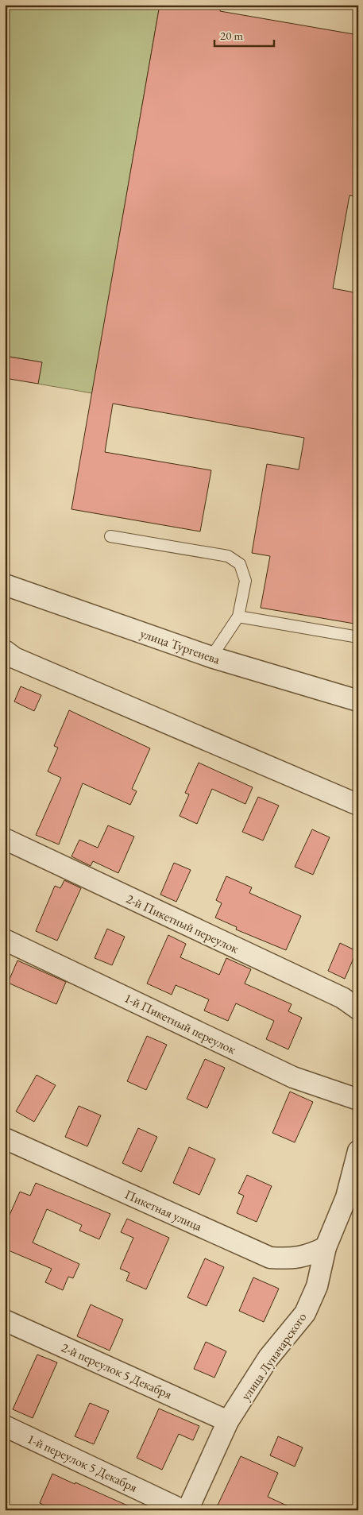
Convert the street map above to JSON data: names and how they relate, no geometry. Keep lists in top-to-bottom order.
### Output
{
  "streets": {
    "street": [
      "улица Тургенева",
      "2-й Пикетный переулок",
      "1-й Пикетный переулок",
      "Пикетная улица",
      "улица Луначарского",
      "2-й переулок 5 Декабря",
      "1-й переулок 5 Декабря"
    ]
  },
  "crossings": [
    ["Пикетная улица", "улица Луначарского"],
    ["улица Луначарского", "2-й переулок 5 Декабря"]
  ],
  "scale_bar": "20 m"
}
